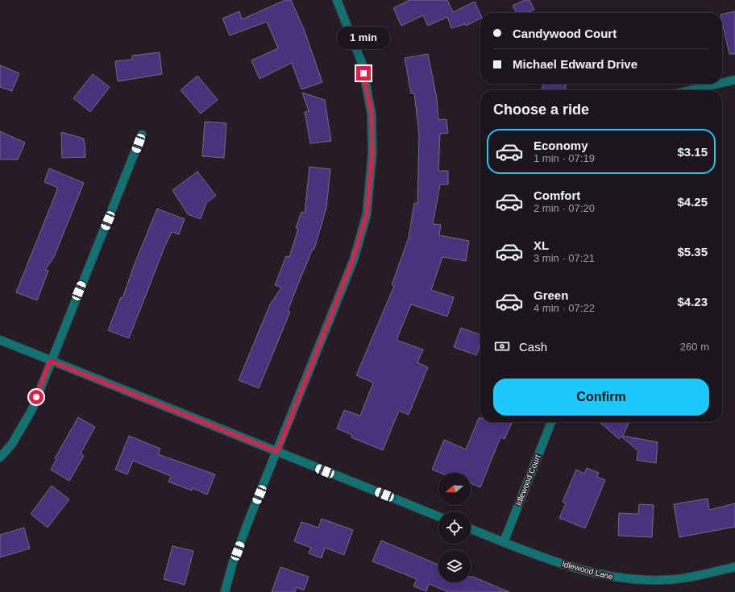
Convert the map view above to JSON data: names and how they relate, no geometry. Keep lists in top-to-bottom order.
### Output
{
  "streets": {
    "street": ["Idlewood Court", "Idlewood Lane"]
  },
  "crossings": [
    ["Idlewood Court", "Idlewood Lane"]
  ],
  "north": "left",
  "page": {
    "banner": ["Candywood Court", "Michael Edward Drive"],
    "bubble": "1 min",
    "heading": "Choose a ride",
    "list": [
      {
        "name": "Economy",
        "note": "1 min · 07:19",
        "value": "$3.15"
      },
      {
        "name": "Comfort",
        "note": "2 min · 07:20",
        "value": "$4.25"
      },
      {
        "name": "XL",
        "note": "3 min · 07:21",
        "value": "$5.35"
      },
      {
        "name": "Green",
        "note": "4 min · 07:22",
        "value": "$4.23"
      }
    ],
    "pay": ["Cash", "260 m"],
    "buttons": "Confirm"
  }
}
